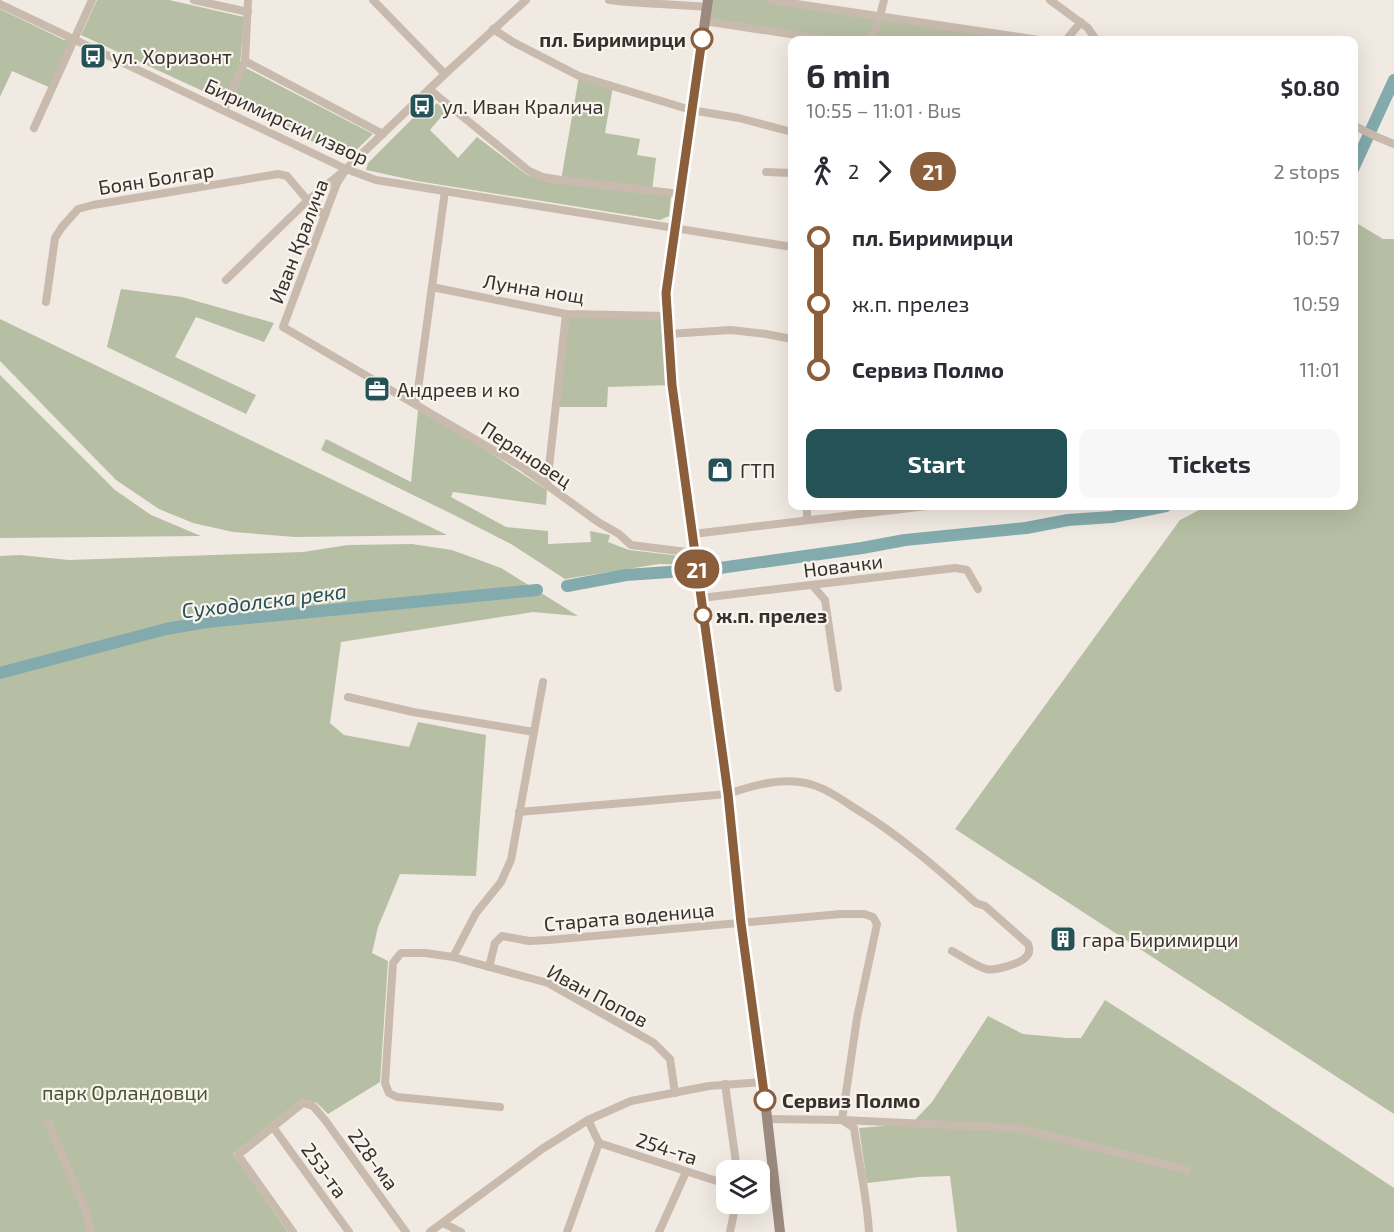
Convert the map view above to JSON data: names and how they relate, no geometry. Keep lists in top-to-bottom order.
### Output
{
  "streets": {
    "street": [
      "Биримирски извор",
      "Боян Болгар",
      "Иван Кралича",
      "Лунна нощ",
      "Перяновец",
      "Новачки",
      "Старата воденица",
      "Иван Попов",
      "254-та",
      "228-ма",
      "253-та"
    ]
  },
  "crossings": [
    ["Биримирски извор", "Иван Кралича"],
    ["Боян Болгар", "Иван Кралича"],
    ["Иван Кралича", "Перяновец"],
    ["Старата воденица", "Иван Попов"],
    ["228-ма", "253-та"]
  ],
  "water": ["Суходолска река"],
  "parks": ["парк Орландовци"],
  "places": {
    "other": ["пл. Биримирци", "ж.п. прелез", "Сервиз Полмо"],
    "bus stop": ["ул. Хоризонт", "ул. Иван Кралича"],
    "office": ["Андреев и ко"],
    "shop": ["ГТП"],
    "building": ["гара Биримирци"]
  },
  "lines": ["bus line 21"],
  "page": {
    "on_map": "21",
    "heading": ["6 min", "10:55 – 11:01 · Bus", "$0.80"],
    "legs": ["2", "21", "2 stops"],
    "list": [
      {
        "name": "пл. Биримирци",
        "value": "10:57"
      },
      {
        "name": "ж.п. прелез",
        "value": "10:59"
      },
      {
        "name": "Сервиз Полмо",
        "value": "11:01"
      }
    ],
    "buttons": ["Start", "Tickets"]
  }
}
